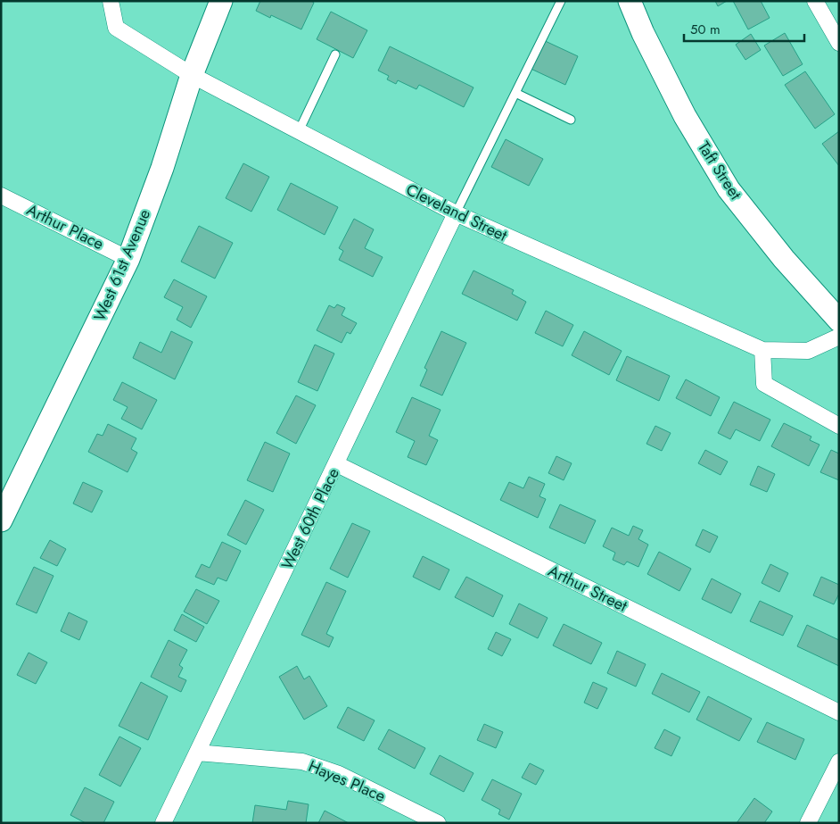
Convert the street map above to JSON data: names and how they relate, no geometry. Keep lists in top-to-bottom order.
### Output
{
  "streets": {
    "main road": ["Taft Street", "West 61st Avenue"],
    "street": [
      "Cleveland Street",
      "Arthur Place",
      "West 60th Place",
      "Arthur Street",
      "Hayes Place"
    ]
  },
  "crossings": [
    ["Cleveland Street", "West 61st Avenue"],
    ["Cleveland Street", "West 60th Place"],
    ["Arthur Place", "West 61st Avenue"],
    ["West 60th Place", "Arthur Street"],
    ["West 60th Place", "Hayes Place"]
  ],
  "scale_bar": "50 m"
}
